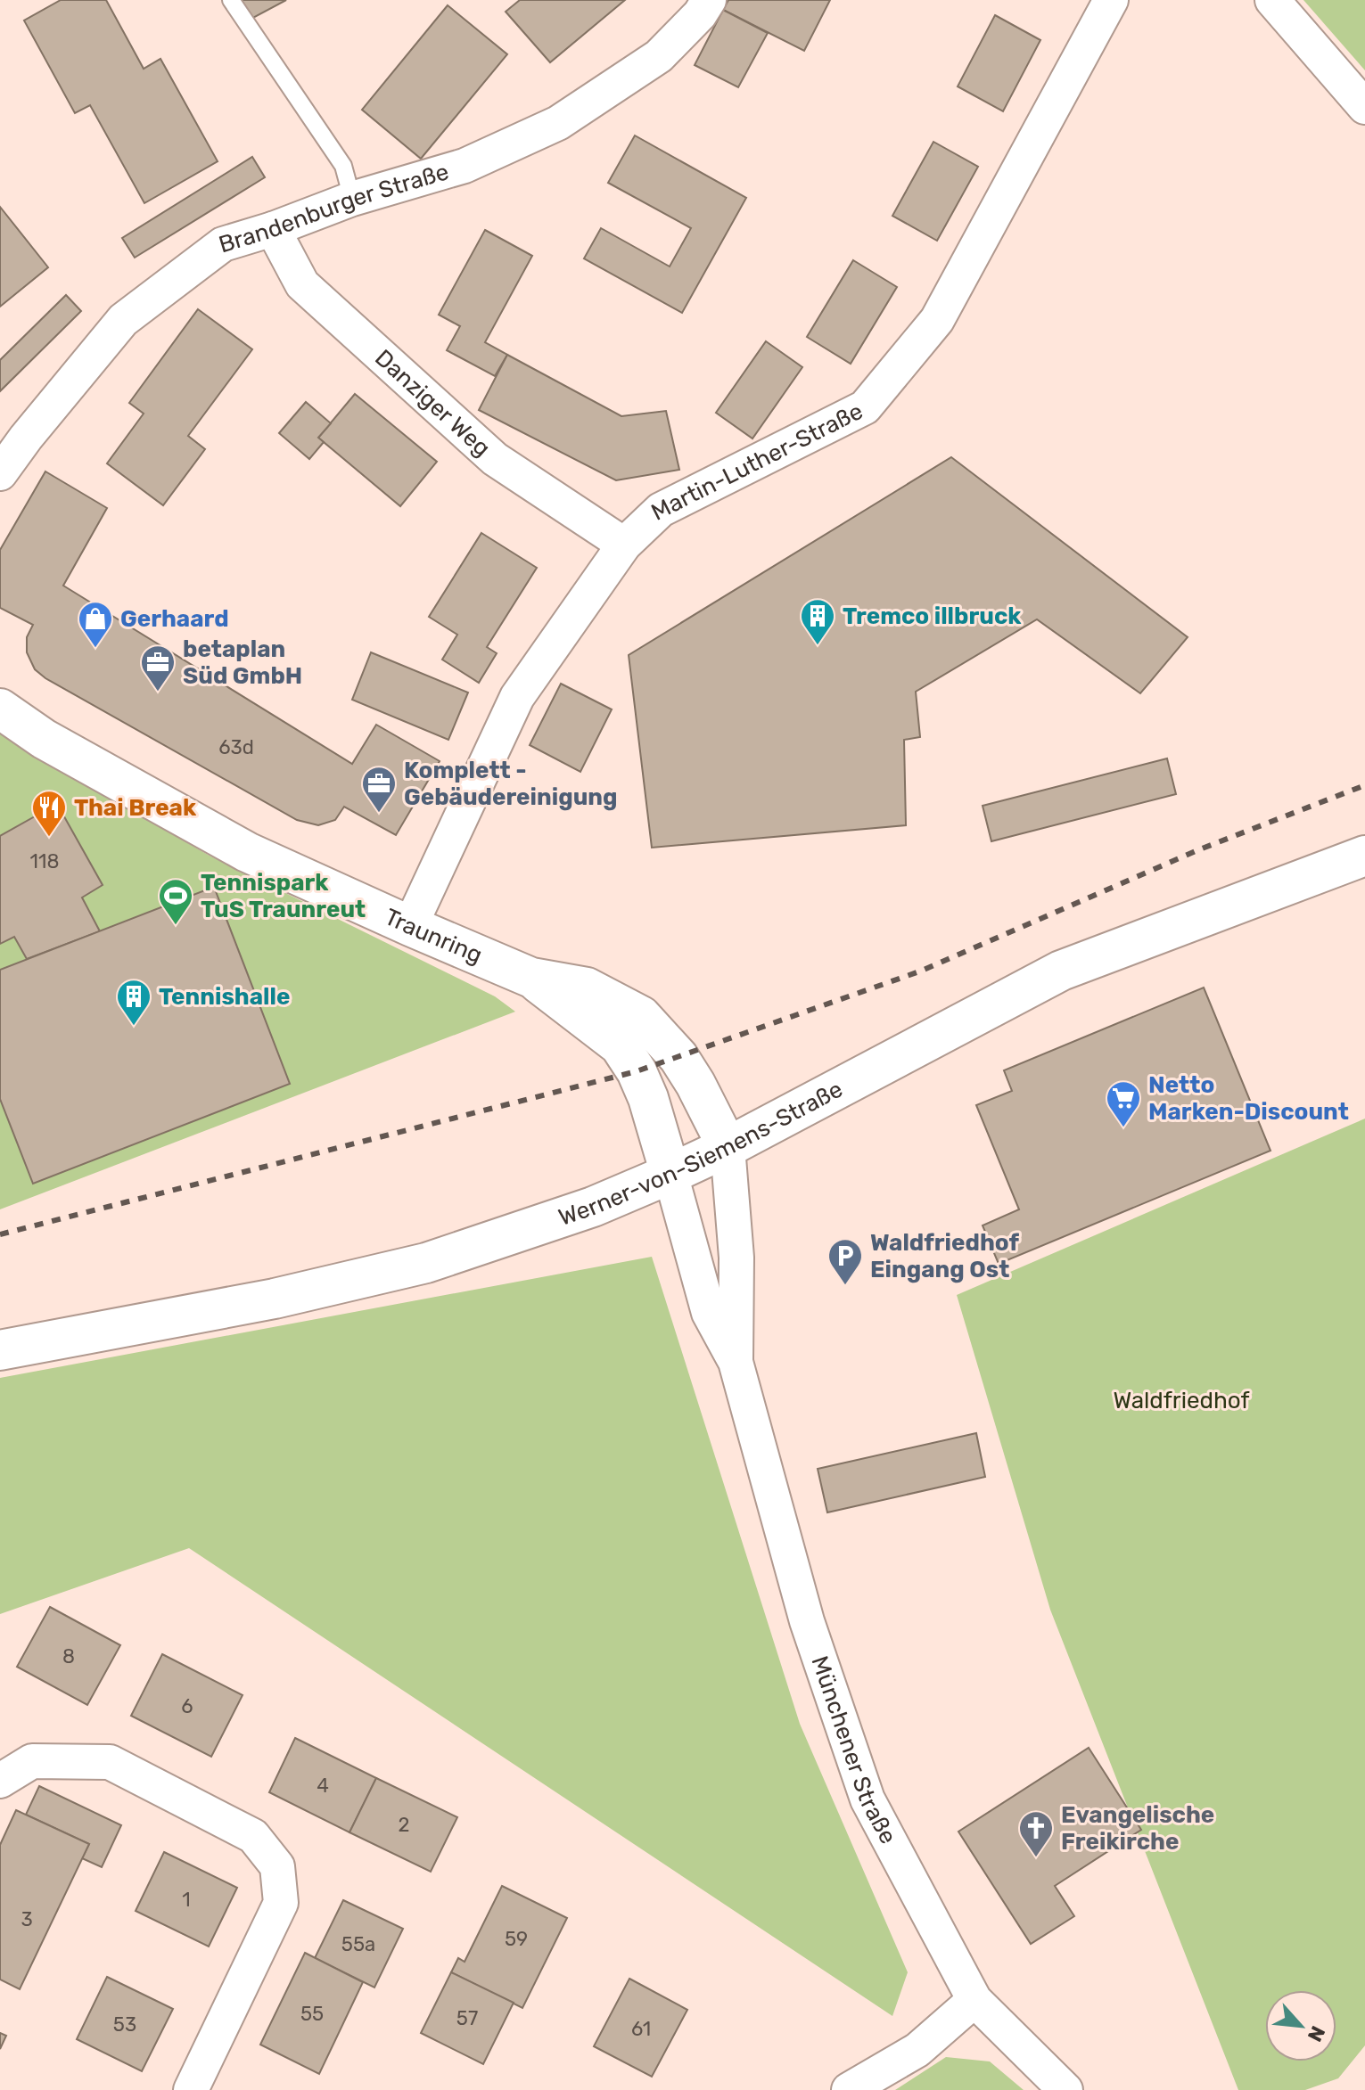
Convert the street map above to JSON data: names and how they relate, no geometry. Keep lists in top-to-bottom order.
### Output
{
  "streets": {
    "street": [
      "Brandenburger Straße",
      "Danziger Weg",
      "Martin-Luther-Straße",
      "Traunring",
      "Werner-von-Siemens-Straße",
      "Münchener Straße"
    ]
  },
  "crossings": [
    ["Brandenburger Straße", "Danziger Weg"],
    ["Danziger Weg", "Martin-Luther-Straße"],
    ["Martin-Luther-Straße", "Traunring"],
    ["Traunring", "Werner-von-Siemens-Straße"],
    ["Traunring", "Münchener Straße"],
    ["Werner-von-Siemens-Straße", "Münchener Straße"]
  ],
  "parks": ["Waldfriedhof"],
  "places": {
    "building": ["Tremco illbruck", "Tennishalle"],
    "shop": ["Gerhaard"],
    "office": ["betaplan Süd GmbH", "Komplett - Gebäudereinigung"],
    "restaurant": ["Thai Break"],
    "sports": ["Tennispark TuS Traunreut"],
    "supermarket": ["Netto Marken-Discount"],
    "parking": ["Waldfriedhof Eingang Ost"],
    "church": ["Evangelische Freikirche"]
  },
  "house_numbers": [
    "63d",
    "118",
    "8",
    "6",
    "4",
    "2",
    "1",
    "3",
    "59",
    "55a",
    "55",
    "57",
    "53",
    "61"
  ],
  "north": "bottom right"
}
